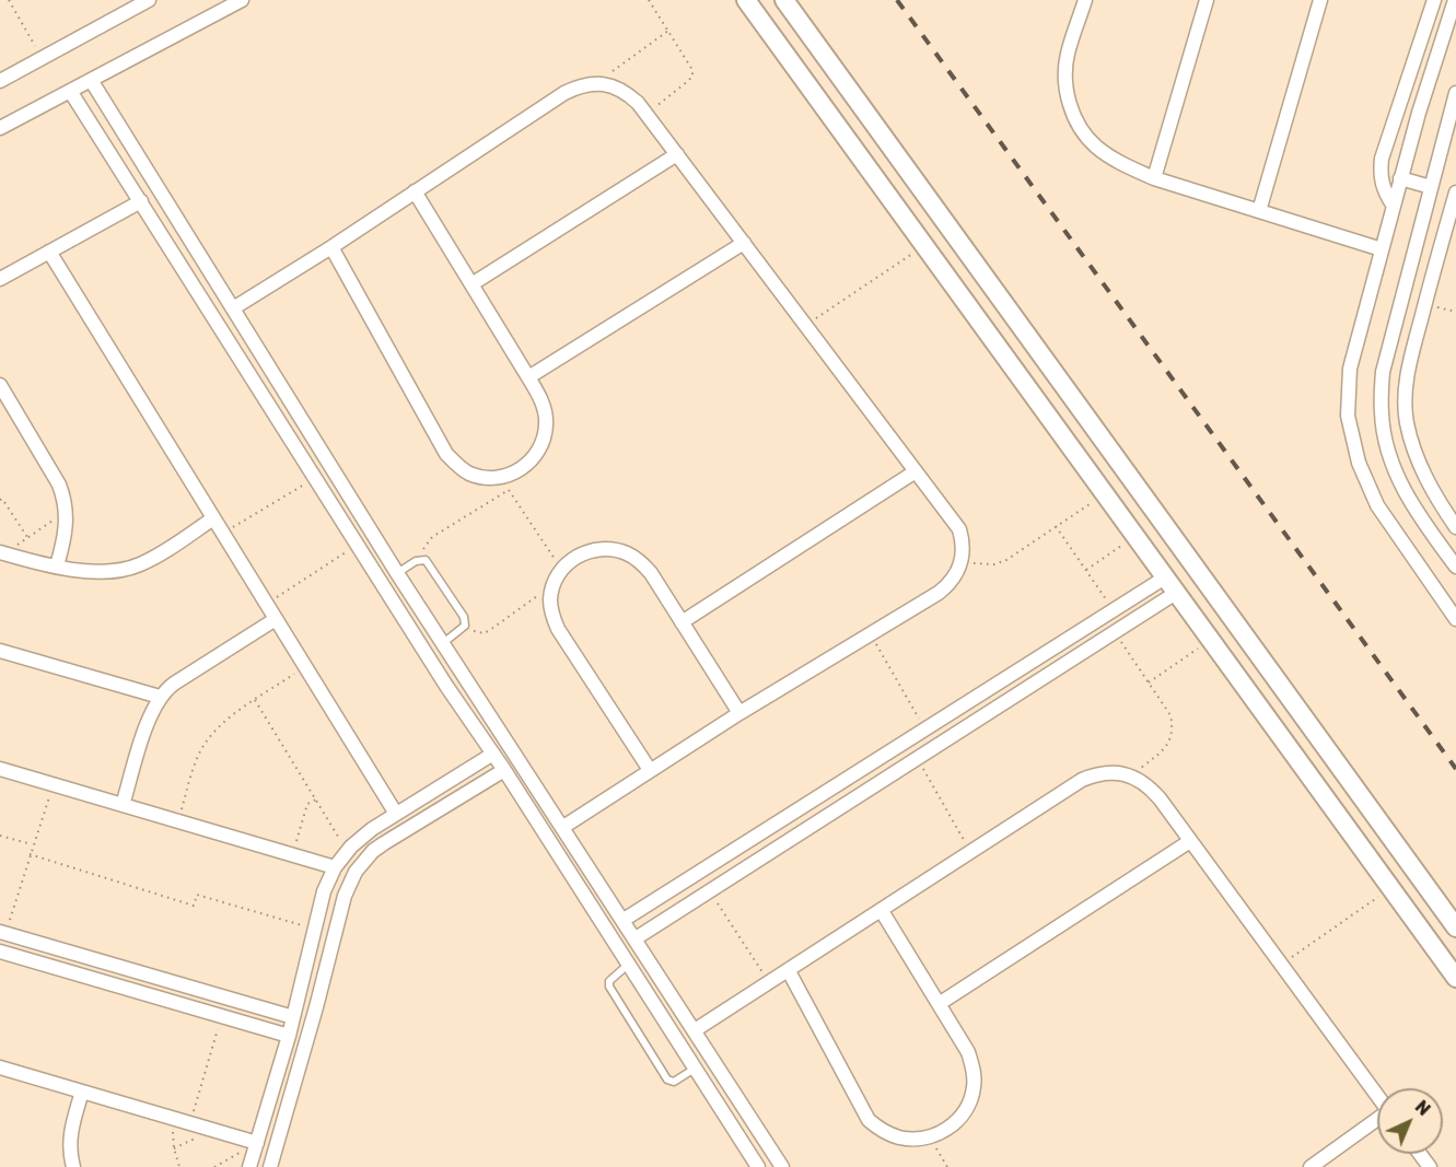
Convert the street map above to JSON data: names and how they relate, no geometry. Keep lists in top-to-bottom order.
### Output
{
  "north": "top right"
}
